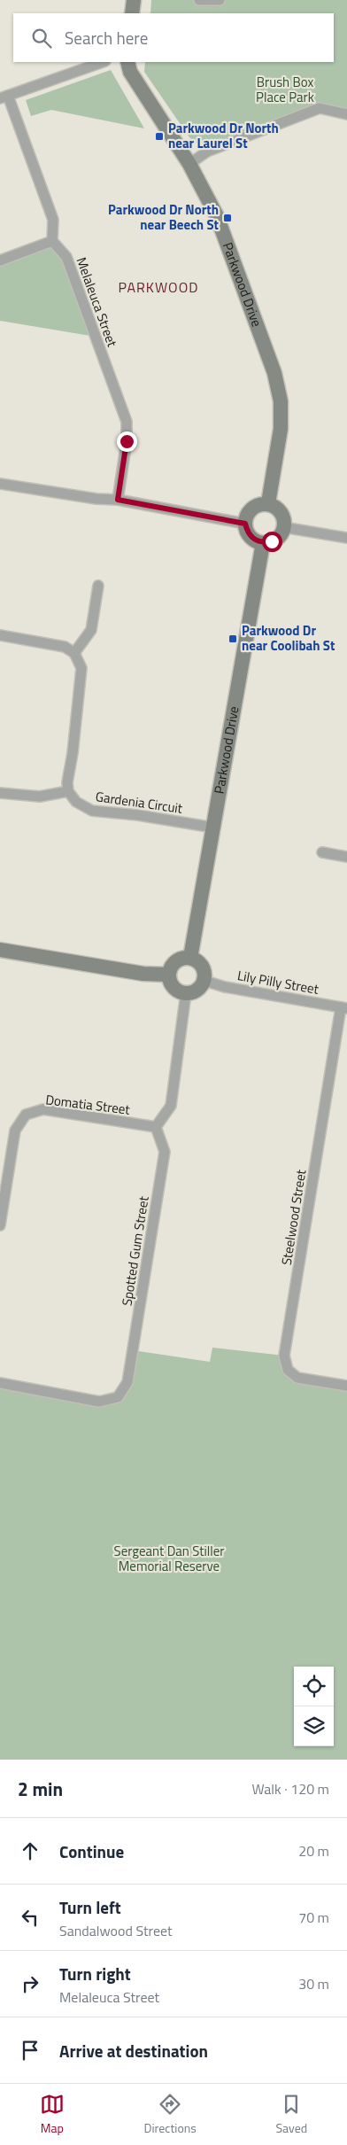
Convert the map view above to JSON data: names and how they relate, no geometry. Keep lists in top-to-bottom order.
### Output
{
  "streets": {
    "street": [
      "Parkwood Drive",
      "Melaleuca Street",
      "Gardenia Circuit",
      "Lily Pilly Street",
      "Domatia Street",
      "Steelwood Street",
      "Spotted Gum Street"
    ]
  },
  "crossings": [
    ["Parkwood Drive", "Gardenia Circuit"],
    ["Parkwood Drive", "Lily Pilly Street"],
    ["Lily Pilly Street", "Steelwood Street"],
    ["Domatia Street", "Spotted Gum Street"]
  ],
  "districts": ["PARKWOOD"],
  "parks": ["Brush Box Place Park", "Sergeant Dan Stiller Memorial Reserve"],
  "places": {
    "transit": ["Parkwood Dr North near Laurel St", "Parkwood Dr North near Beech St", "Parkwood Dr near Coolibah St"]
  },
  "page": {
    "search": "Search here",
    "heading": ["2 min", "Walk · 120 m"],
    "list": [
      ["Continue", "20 m"],
      ["Turn left", "Sandalwood Street", "70 m"],
      ["Turn right", "Melaleuca Street", "30 m"],
      "Arrive at destination"
    ],
    "nav": ["Map", "Directions", "Saved"]
  }
}
